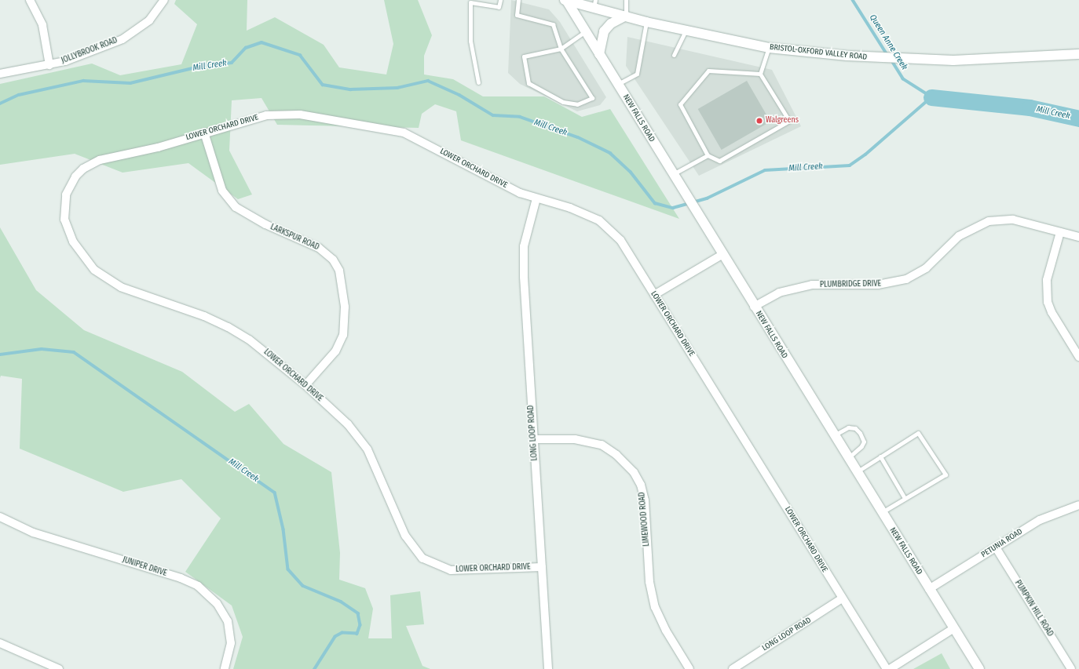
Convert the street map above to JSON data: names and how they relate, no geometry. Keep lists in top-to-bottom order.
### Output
{
  "streets": {
    "main road": ["BRISTOL-OXFORD VALLEY ROAD", "NEW FALLS ROAD"],
    "street": [
      "JOLLYBROOK ROAD",
      "LOWER ORCHARD DRIVE",
      "LARKSPUR ROAD",
      "PLUMBRIDGE DRIVE",
      "LONG LOOP ROAD",
      "LIMEWOOD ROAD",
      "PETUNIA ROAD",
      "JUNIPER DRIVE",
      "PUMPKIN HILL ROAD"
    ]
  },
  "crossings": [
    ["BRISTOL-OXFORD VALLEY ROAD", "NEW FALLS ROAD"],
    ["NEW FALLS ROAD", "PLUMBRIDGE DRIVE"],
    ["NEW FALLS ROAD", "PETUNIA ROAD"],
    ["LOWER ORCHARD DRIVE", "LARKSPUR ROAD"],
    ["LOWER ORCHARD DRIVE", "LONG LOOP ROAD"],
    ["LONG LOOP ROAD", "LIMEWOOD ROAD"],
    ["PETUNIA ROAD", "PUMPKIN HILL ROAD"]
  ],
  "water": ["Queen Anne Creek", "Mill Creek"],
  "places": ["Walgreens"]
}
